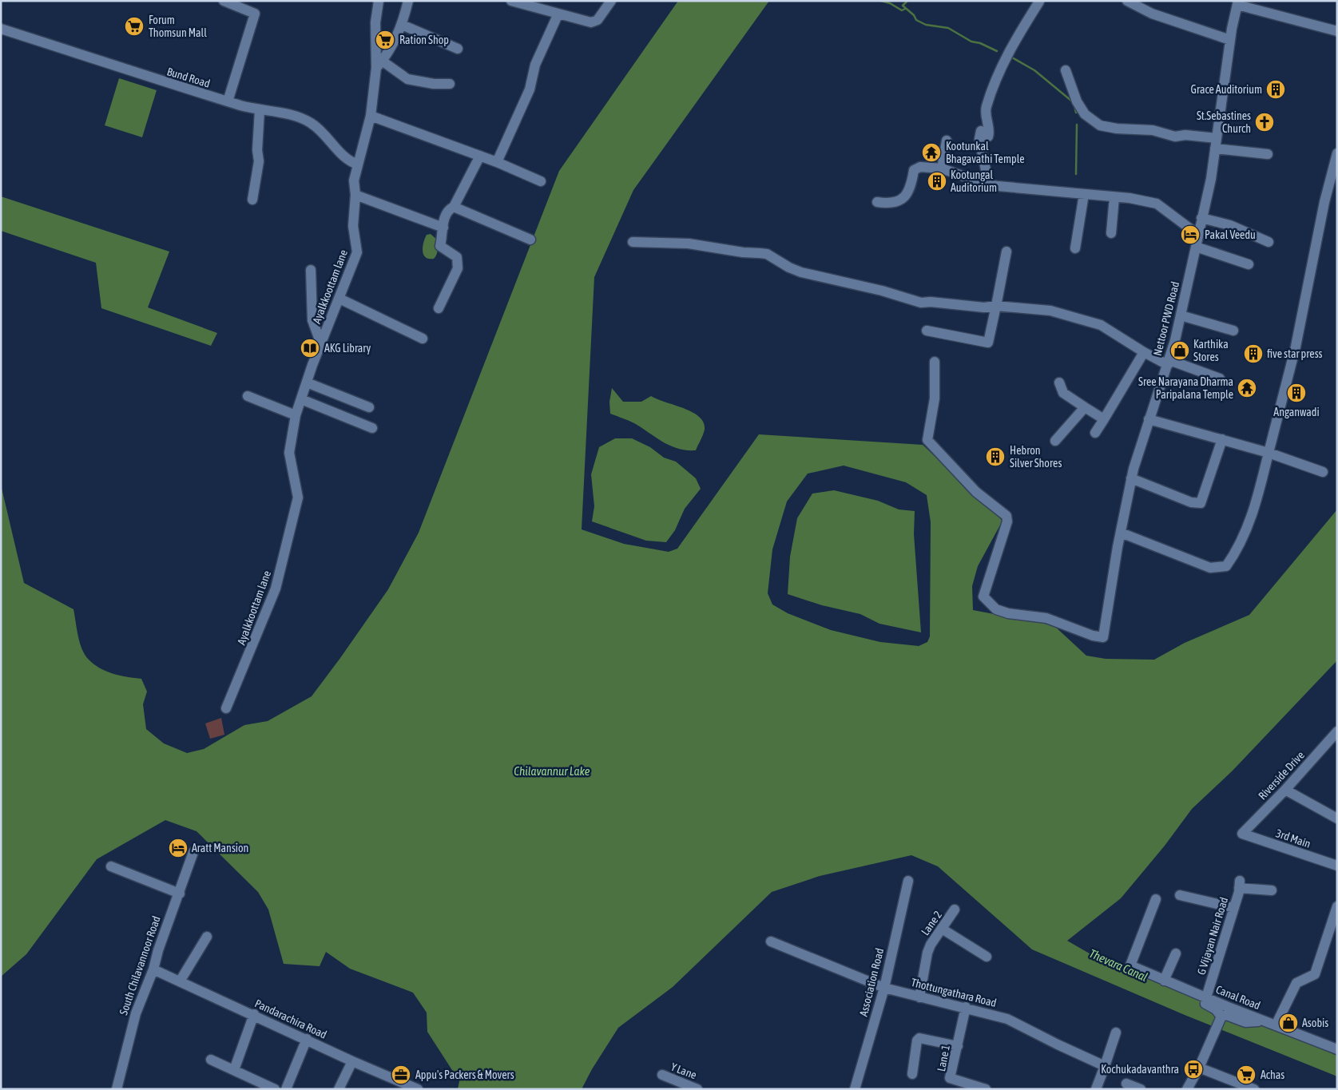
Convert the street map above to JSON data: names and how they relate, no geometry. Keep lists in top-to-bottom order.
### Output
{
  "streets": {
    "street": [
      "Bund Road",
      "Ayalkkoottam lane",
      "Nettoor PWD Road",
      "Riverside Drive",
      "3rd Main",
      "Lane 2",
      "G Vijayan Nair Road",
      "South Chilavannoor Road",
      "Association Road",
      "Thottungathara Road",
      "Canal Road",
      "Pandarachira Road",
      "Lane 1",
      "Y Lane"
    ]
  },
  "crossings": [
    ["Bund Road", "Ayalkkoottam lane"],
    ["Riverside Drive", "3rd Main"],
    ["Lane 2", "Thottungathara Road"],
    ["G Vijayan Nair Road", "Canal Road"],
    ["South Chilavannoor Road", "Pandarachira Road"],
    ["Association Road", "Thottungathara Road"],
    ["Thottungathara Road", "Lane 1"]
  ],
  "water": ["Chilavannur Lake", "Thevara Canal"],
  "places": {
    "supermarket": ["Forum Thomsun Mall", "Ration Shop", "Achas"],
    "building": [
      "Grace Auditorium",
      "Kootungal Auditorium",
      "five star press",
      "Anganwadi",
      "Hebron Silver Shores"
    ],
    "church": ["St.Sebastines Church"],
    "temple": ["Kootunkal Bhagavathi Temple", "Sree Narayana Dharma Paripalana Temple"],
    "hotel": ["Pakal Veedu", "Aratt Mansion"],
    "library": ["AKG Library"],
    "shop": ["Karthika Stores", "Asobis"],
    "bus stop": ["Kochukadavanthra"],
    "office": ["Appu's Packers & Movers"]
  }
}
